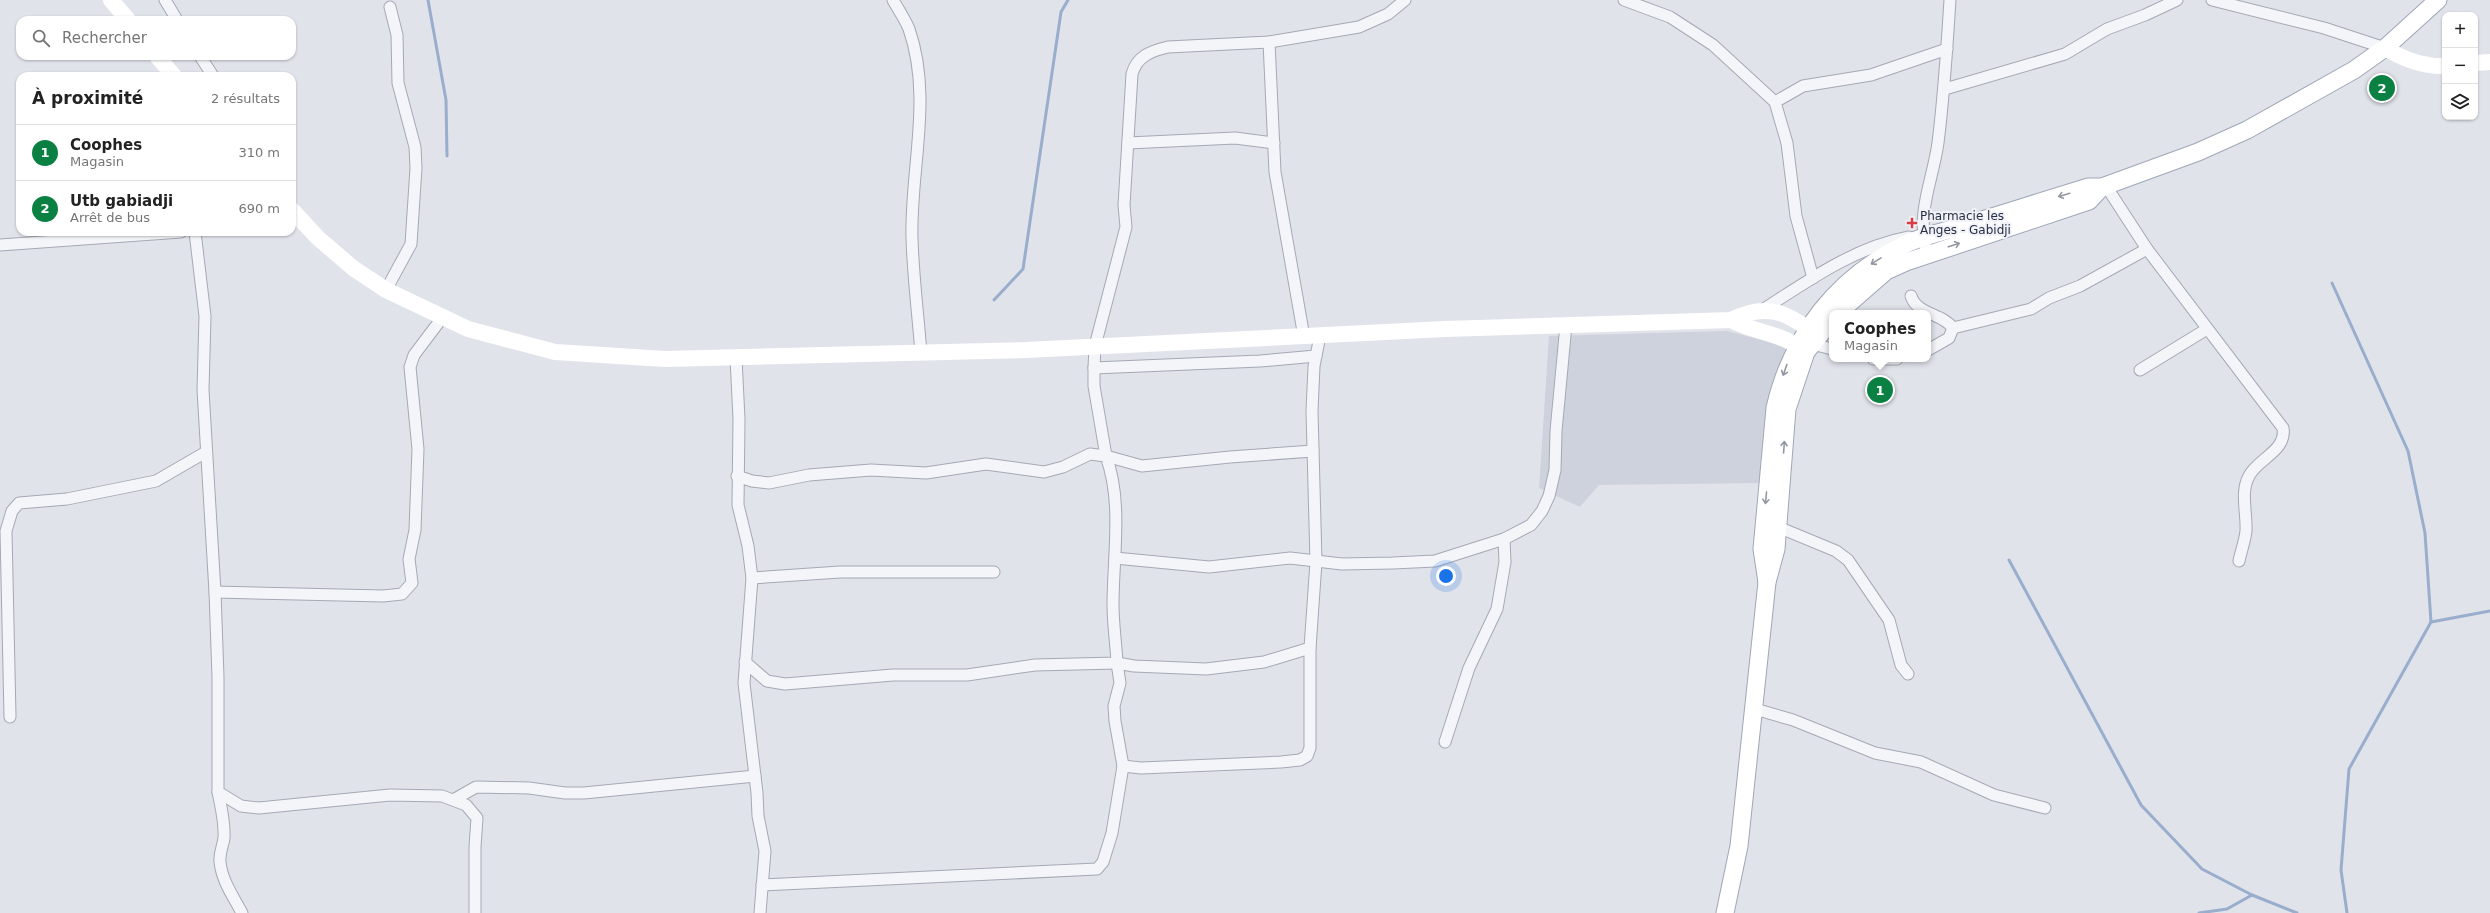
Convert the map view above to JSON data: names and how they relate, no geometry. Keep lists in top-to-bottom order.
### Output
{
  "places": {
    "health": ["Pharmacie les Anges - Gabidji"]
  },
  "page": {
    "map_buttons": ["+", "−"],
    "search": "Rechercher",
    "heading": ["À proximité", "2 résultats"],
    "pins": ["2", "1"],
    "list": [
      {
        "mark": "1",
        "name": "Coophes",
        "note": "Magasin",
        "value": "310 m"
      },
      {
        "mark": "2",
        "name": "Utb gabiadji",
        "note": "Arrêt de bus",
        "value": "690 m"
      }
    ],
    "popup": ["Coophes", "Magasin"]
  }
}
